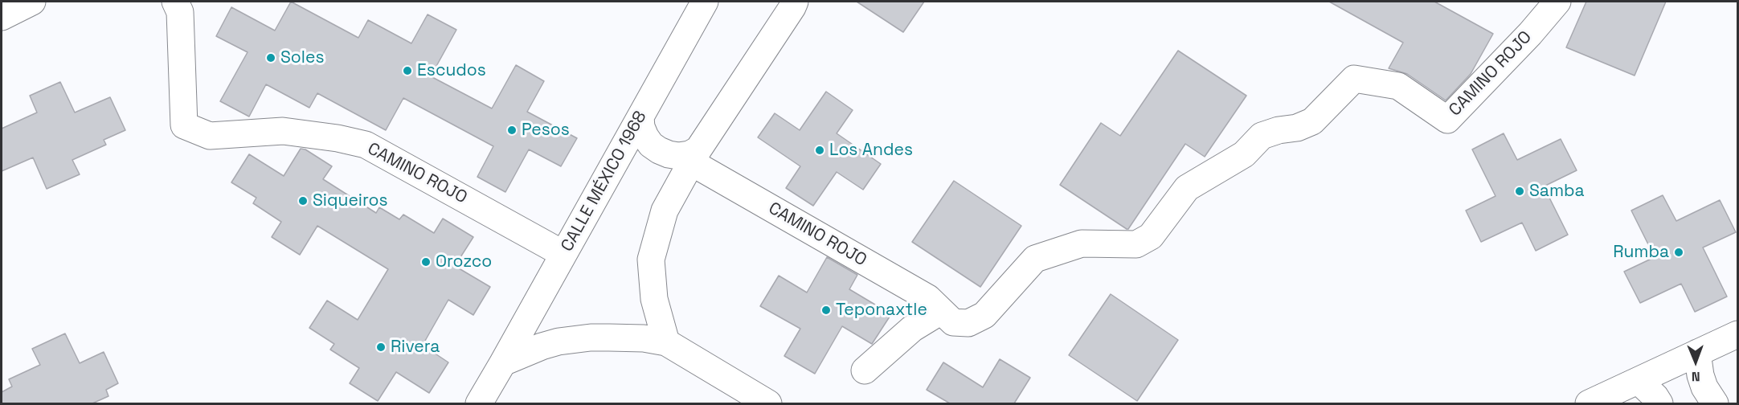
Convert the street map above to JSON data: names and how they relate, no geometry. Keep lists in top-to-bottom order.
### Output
{
  "streets": {
    "street": ["CAMINO ROJO", "CALLE MÉXICO 1968"]
  },
  "crossings": [
    ["CAMINO ROJO", "CALLE MÉXICO 1968"]
  ],
  "places": [
    "Soles",
    "Escudos",
    "Pesos",
    "Los Andes",
    "Samba",
    "Siqueiros",
    "Rumba",
    "Orozco",
    "Teponaxtle",
    "Rivera"
  ],
  "north": "bottom"
}
